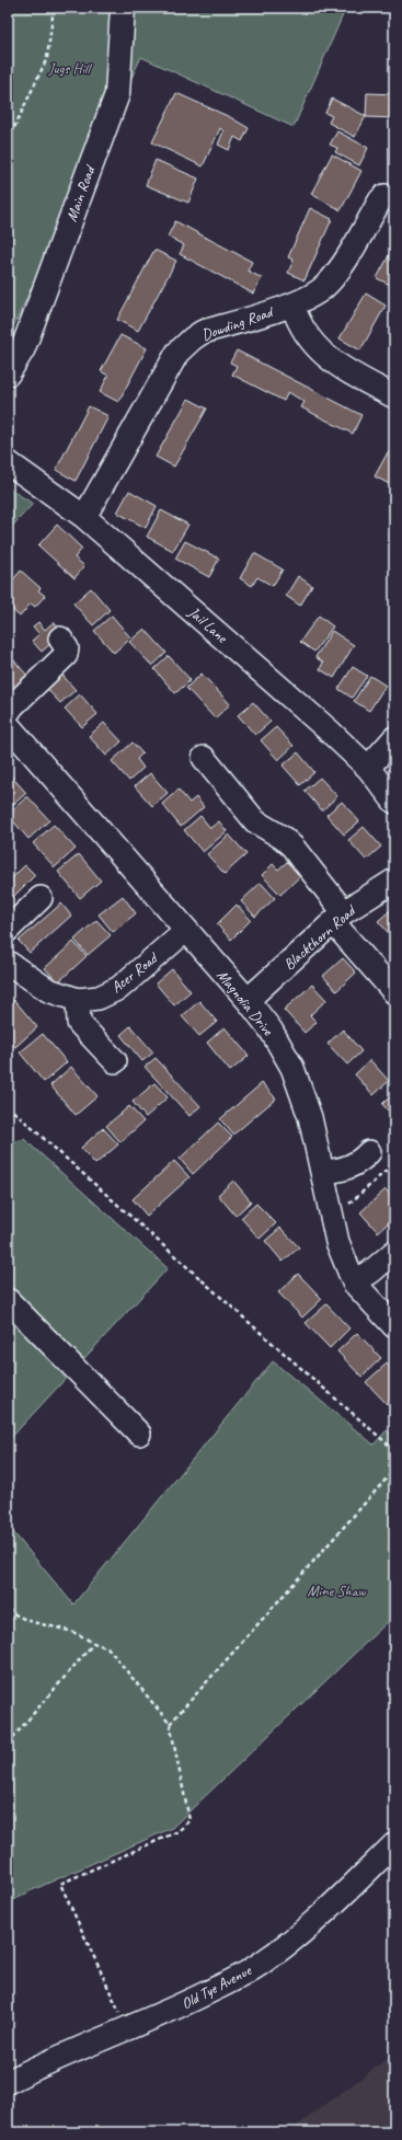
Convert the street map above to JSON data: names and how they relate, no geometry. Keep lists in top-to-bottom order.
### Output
{
  "streets": {
    "main road": ["Main Road"],
    "street": [
      "Dowding Road",
      "Jail Lane",
      "Blackthorn Road",
      "Acer Road",
      "Magnolia Drive",
      "Old Tye Avenue"
    ]
  },
  "crossings": [
    ["Dowding Road", "Jail Lane"],
    ["Blackthorn Road", "Magnolia Drive"],
    ["Acer Road", "Magnolia Drive"]
  ],
  "parks": ["Jugs Hill", "Mine Shaw"]
}
